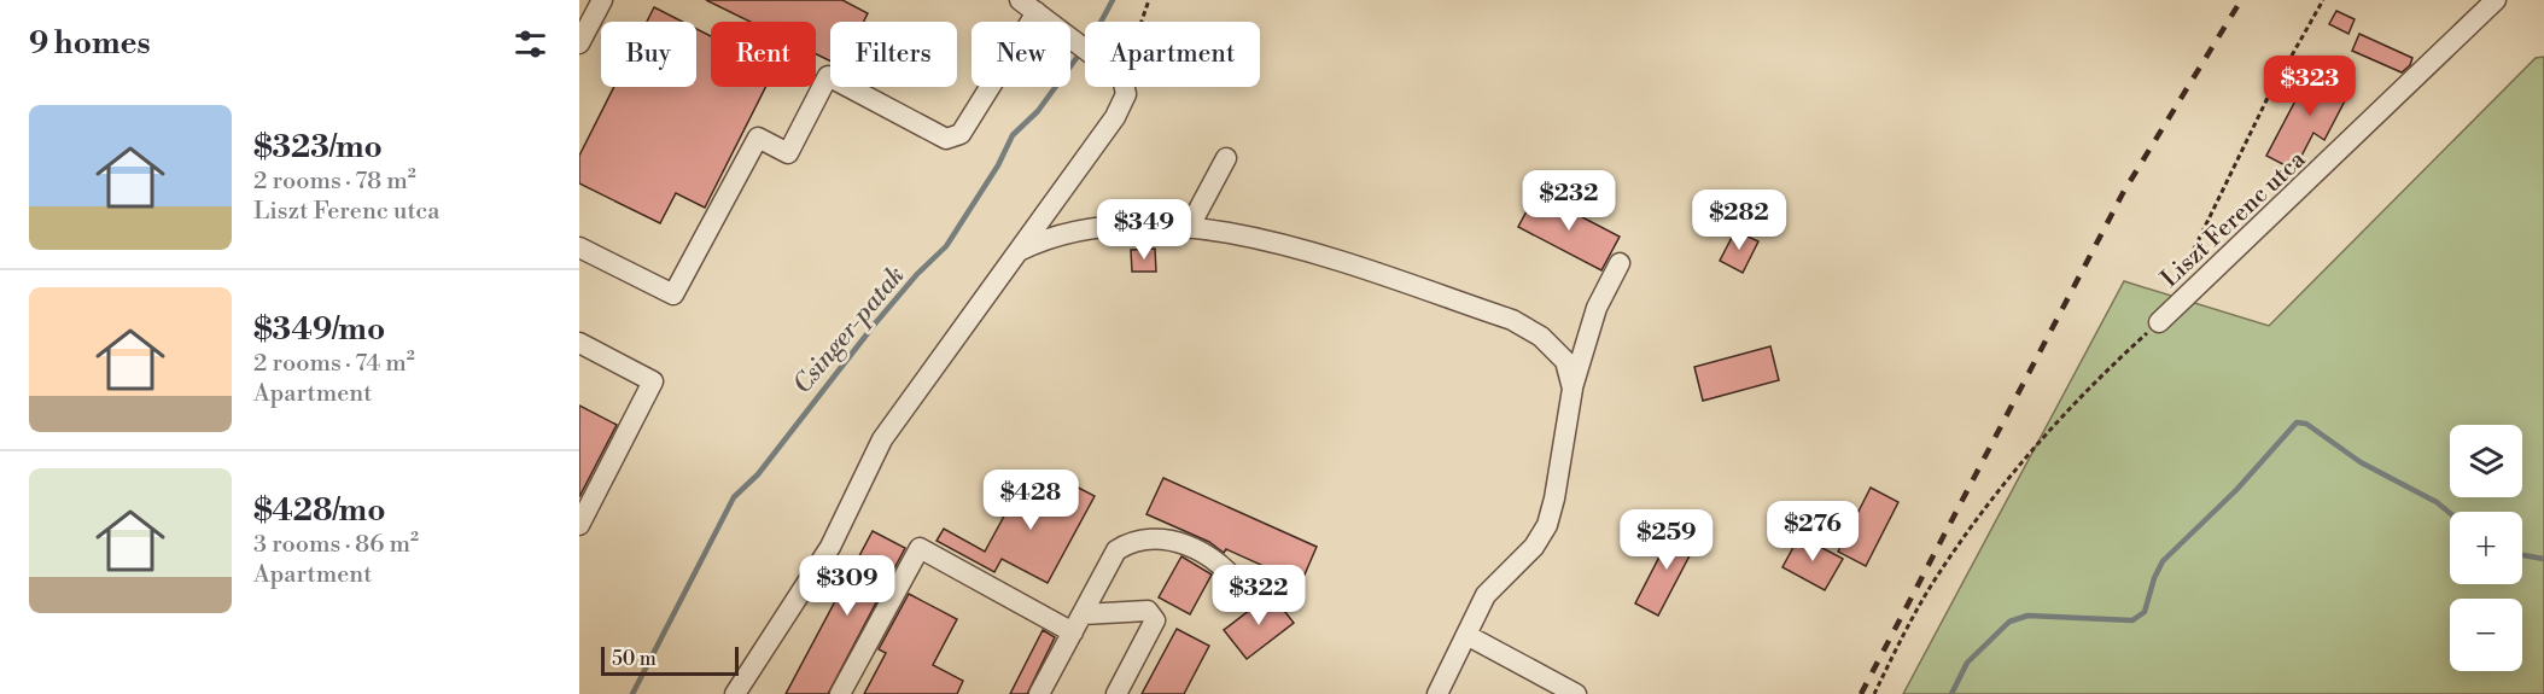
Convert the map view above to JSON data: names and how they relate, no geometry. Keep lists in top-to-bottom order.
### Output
{
  "streets": {
    "street": ["Liszt Ferenc utca"]
  },
  "water": ["Csinger-patak"],
  "scale_bar": "50 m",
  "page": {
    "heading": "9 homes",
    "chip": [
      "Buy",
      "Rent",
      "Filters",
      "New",
      "Apartment"
    ],
    "price": [
      "$323",
      "$232",
      "$282",
      "$349",
      "$428",
      "$276",
      "$259",
      "$309",
      "$322"
    ],
    "list": [
      {
        "name": "$323/mo",
        "note": "2 rooms · 78 m² · Liszt Ferenc utca"
      },
      {
        "name": "$349/mo",
        "note": "2 rooms · 74 m² · Apartment"
      },
      {
        "name": "$428/mo",
        "note": "3 rooms · 86 m² · Apartment"
      }
    ],
    "map_buttons": ["+", "−"],
    "scale": "50 m"
  }
}
